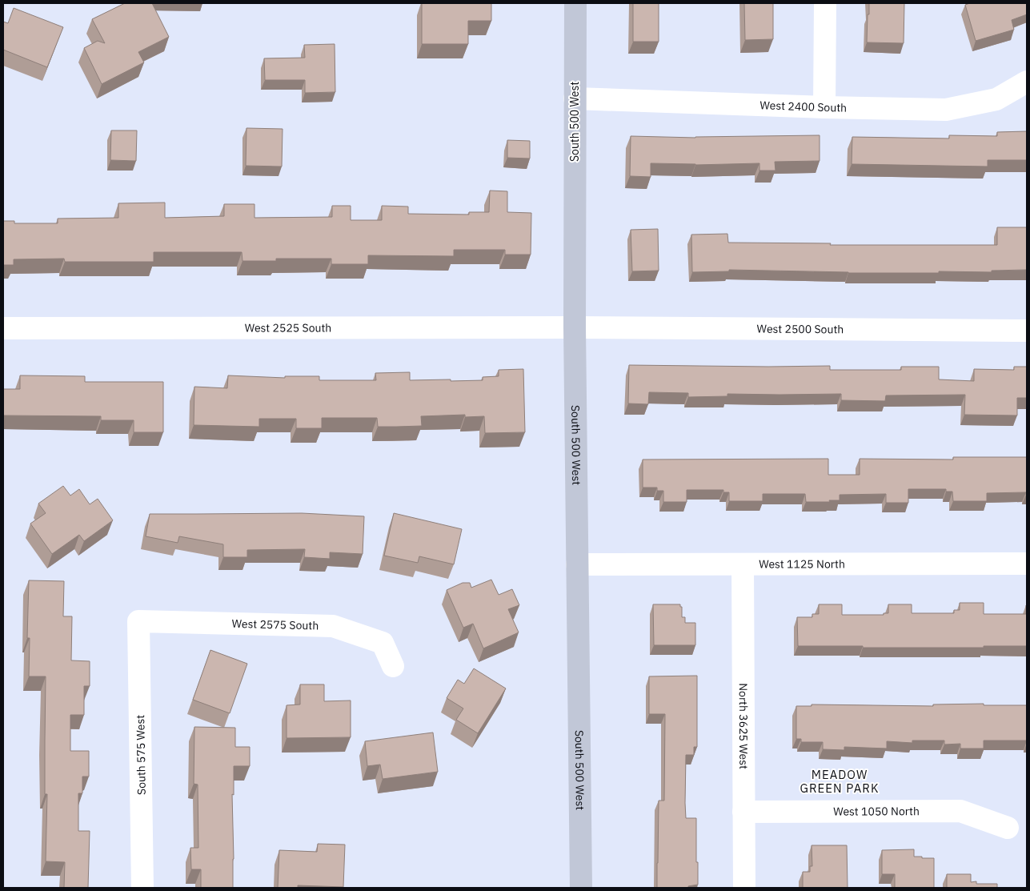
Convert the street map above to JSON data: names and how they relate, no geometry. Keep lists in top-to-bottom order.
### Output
{
  "streets": {
    "street": [
      "West 2400 South",
      "South 500 West",
      "West 2525 South",
      "West 2500 South",
      "West 1125 North",
      "West 2575 South",
      "North 3625 West",
      "South 575 West",
      "West 1050 North"
    ]
  },
  "crossings": [
    ["West 2400 South", "South 500 West"],
    ["South 500 West", "West 2525 South"],
    ["South 500 West", "West 2500 South"],
    ["South 500 West", "West 1125 North"],
    ["West 2525 South", "West 2500 South"],
    ["West 1125 North", "North 3625 West"],
    ["West 2575 South", "South 575 West"],
    ["North 3625 West", "West 1050 North"]
  ],
  "districts": ["MEADOW GREEN PARK"]
}
